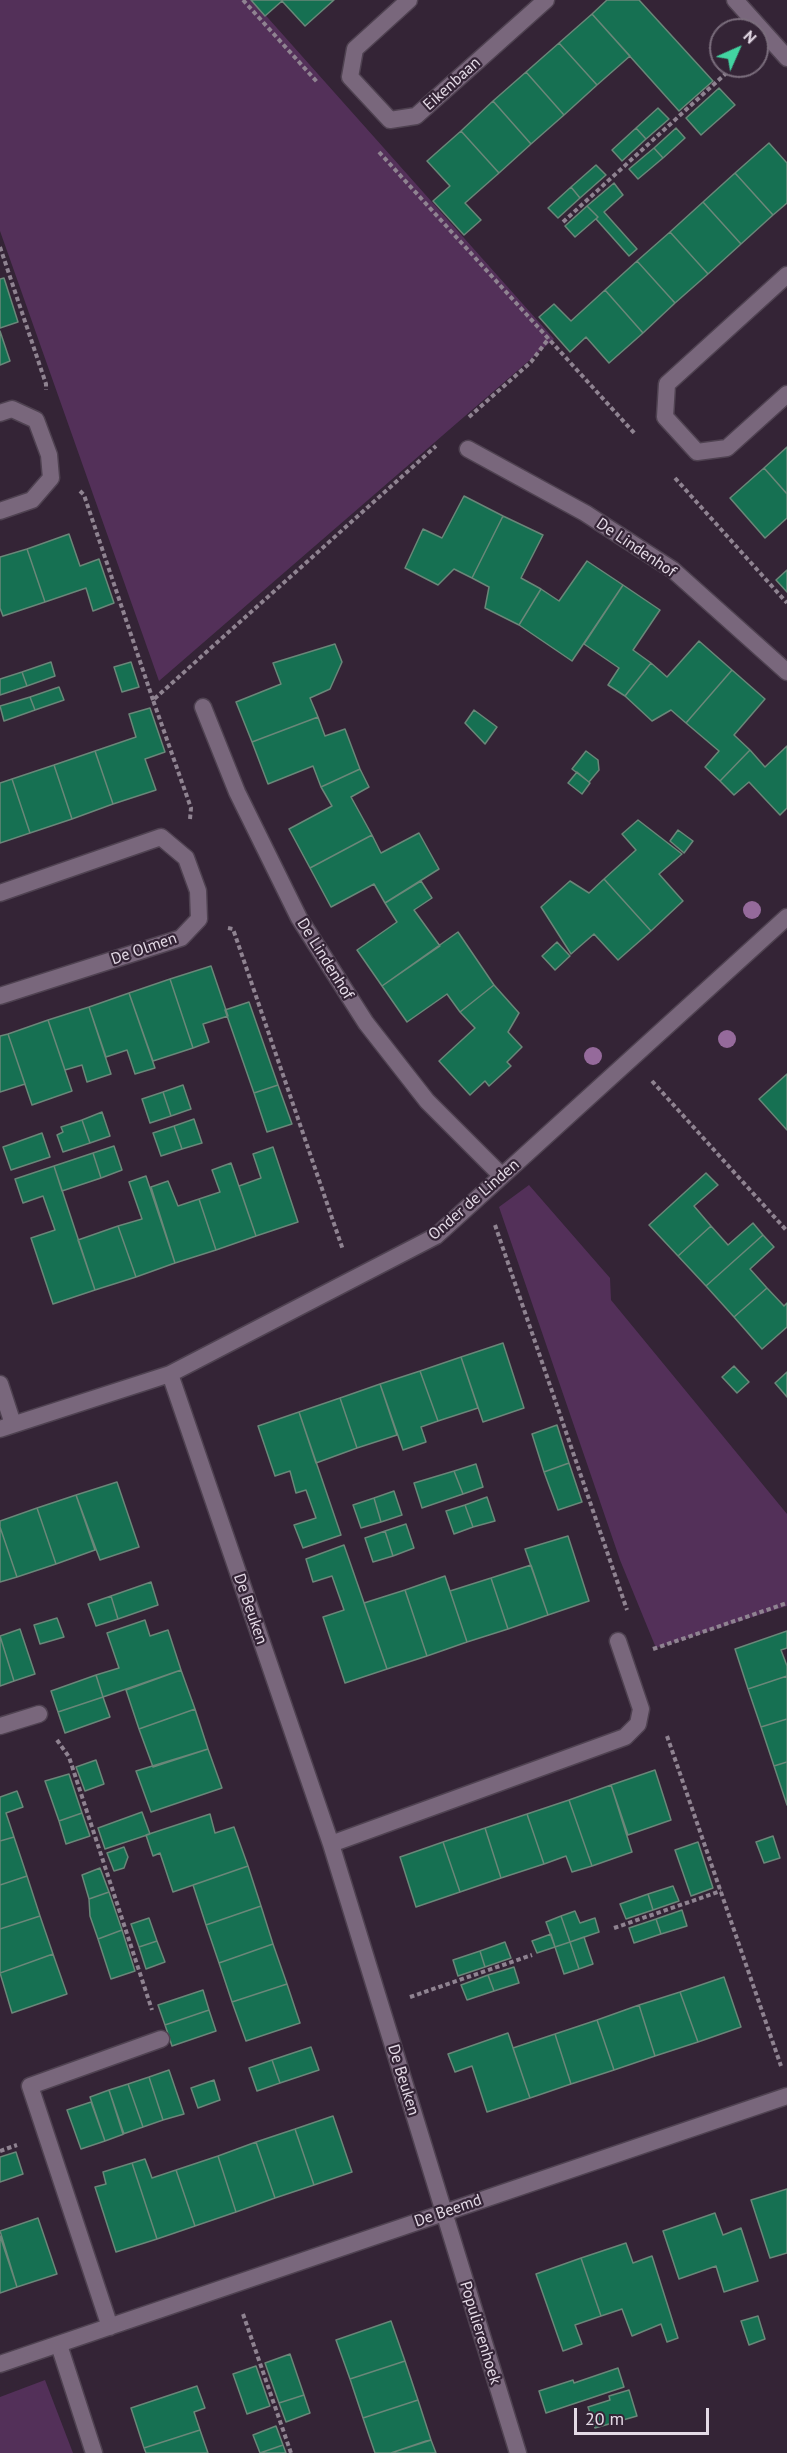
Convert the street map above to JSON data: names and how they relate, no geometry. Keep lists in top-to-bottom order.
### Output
{
  "streets": {
    "street": [
      "Eikenbaan",
      "De Lindenhof",
      "De Olmen",
      "Onder de Linden",
      "De Beuken",
      "De Beemd",
      "Populierenhoek"
    ]
  },
  "crossings": [
    ["De Lindenhof", "Onder de Linden"],
    ["Onder de Linden", "De Beuken"],
    ["De Beuken", "De Beemd"],
    ["De Beuken", "Populierenhoek"],
    ["De Beemd", "Populierenhoek"]
  ],
  "scale_bar": "20 m",
  "north": "top right"
}
